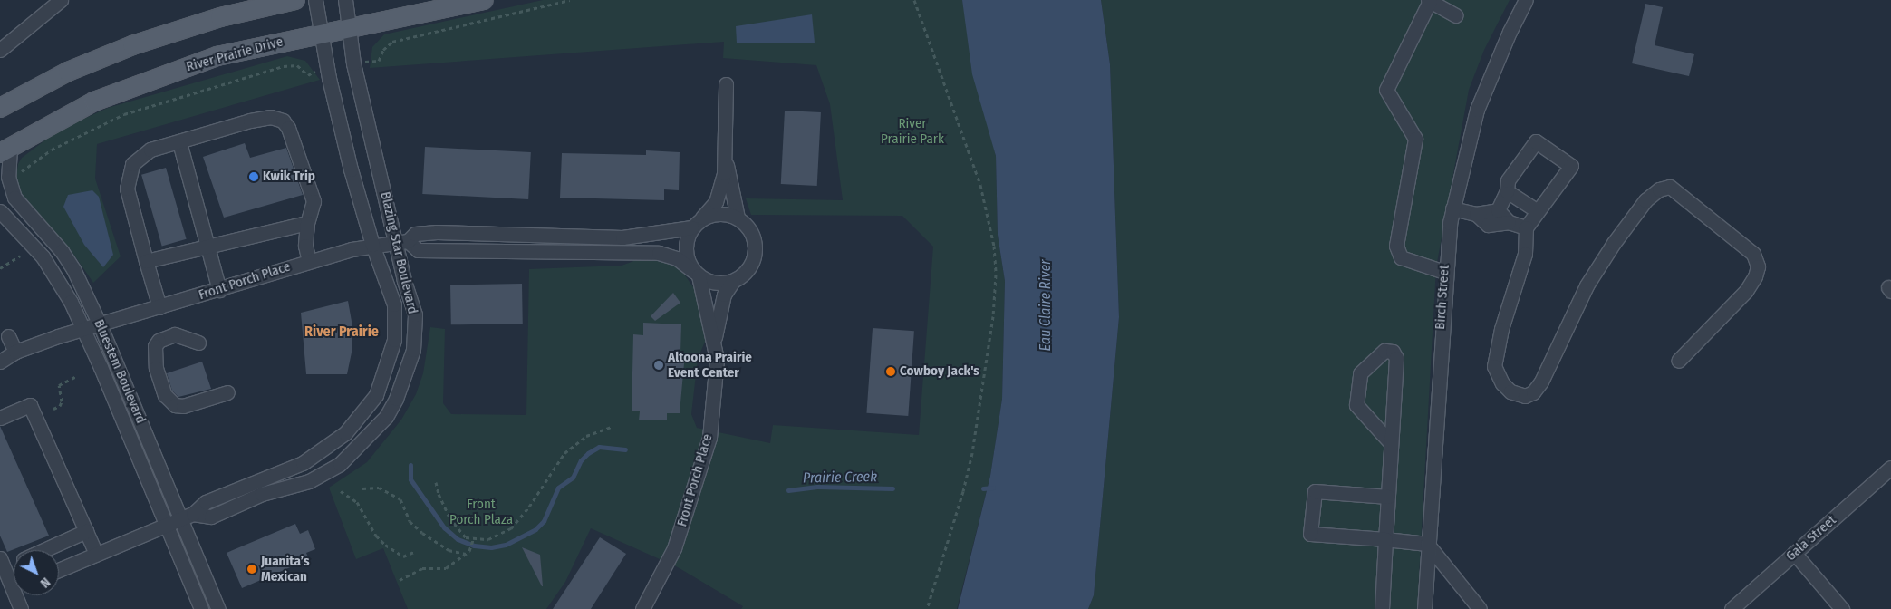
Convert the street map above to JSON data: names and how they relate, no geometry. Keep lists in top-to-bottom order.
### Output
{
  "streets": {
    "main road": ["River Prairie Drive"],
    "street": [
      "Blazing Star Boulevard",
      "Front Porch Place",
      "Birch Street",
      "Bluestem Boulevard",
      "Gala Street"
    ]
  },
  "crossings": [
    ["River Prairie Drive", "Blazing Star Boulevard"],
    ["River Prairie Drive", "Bluestem Boulevard"],
    ["Blazing Star Boulevard", "Front Porch Place"],
    ["Blazing Star Boulevard", "Bluestem Boulevard"],
    ["Front Porch Place", "Bluestem Boulevard"]
  ],
  "districts": ["River Prairie"],
  "water": ["Eau Claire River", "Prairie Creek"],
  "parks": ["River Prairie Park", "Front Porch Plaza"],
  "places": [
    "Kwik Trip",
    "Altoona Prairie Event Center",
    "Cowboy Jack's",
    "Juanita’s Mexican"
  ],
  "north": "bottom right"
}
